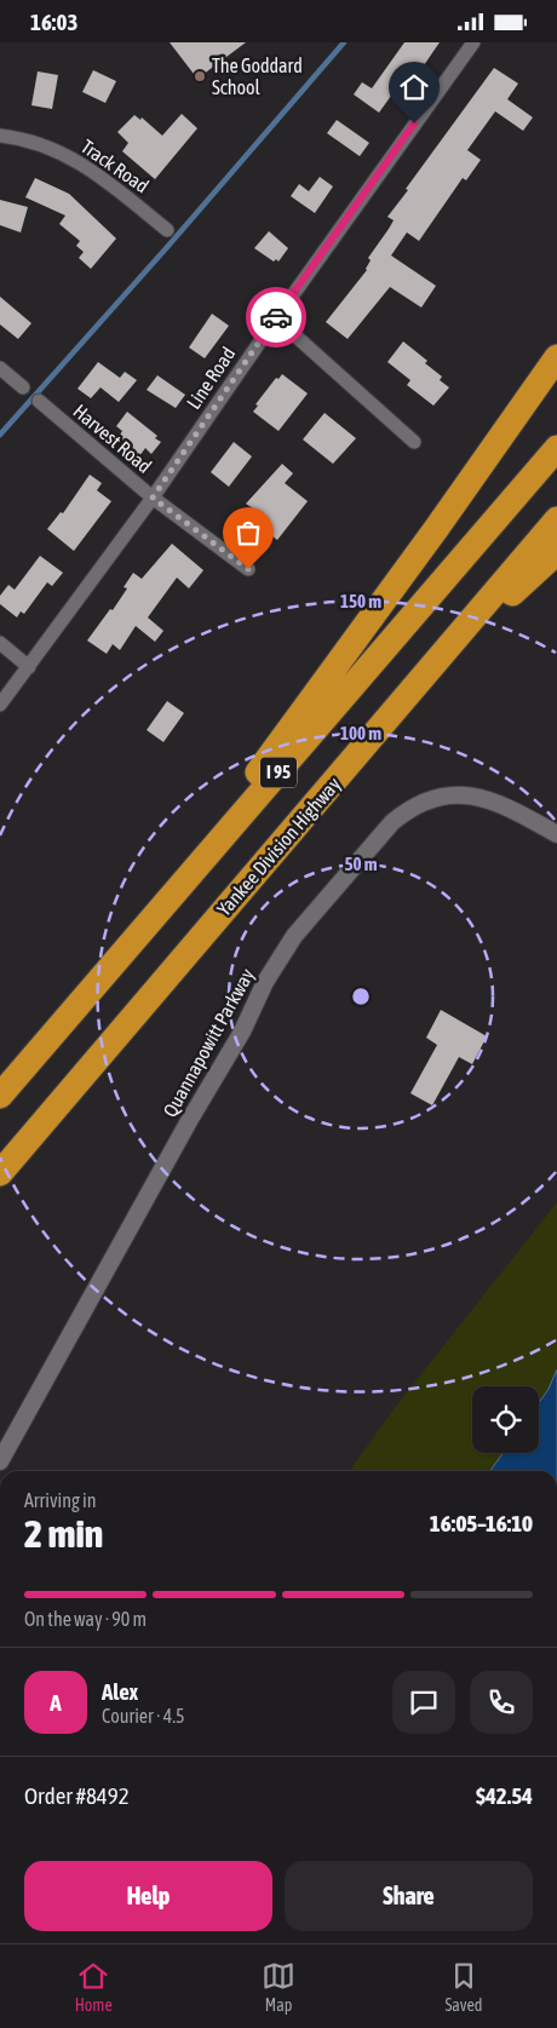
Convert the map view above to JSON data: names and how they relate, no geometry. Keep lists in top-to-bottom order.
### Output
{
  "streets": {
    "highway": ["I 95", "Yankee Division Highway"],
    "street": [
      "Track Road",
      "Line Road",
      "Harvest Road",
      "Quannapowitt Parkway"
    ]
  },
  "crossings": [
    ["Line Road", "Harvest Road"]
  ],
  "places": ["The Goddard School"],
  "page": {
    "status": "16:03",
    "heading": ["2 min", "Arriving in", "16:05–16:10"],
    "panel": [
      "Alex",
      "Courier · 4.5",
      "Order #8492",
      "$42.54"
    ],
    "bar": "On the way · 90 m",
    "round": "A",
    "buttons": ["Help", "Share"],
    "tabs": ["Home", "Map", "Saved"]
  },
  "rings": ["150 m", "100 m", "50 m"]
}
